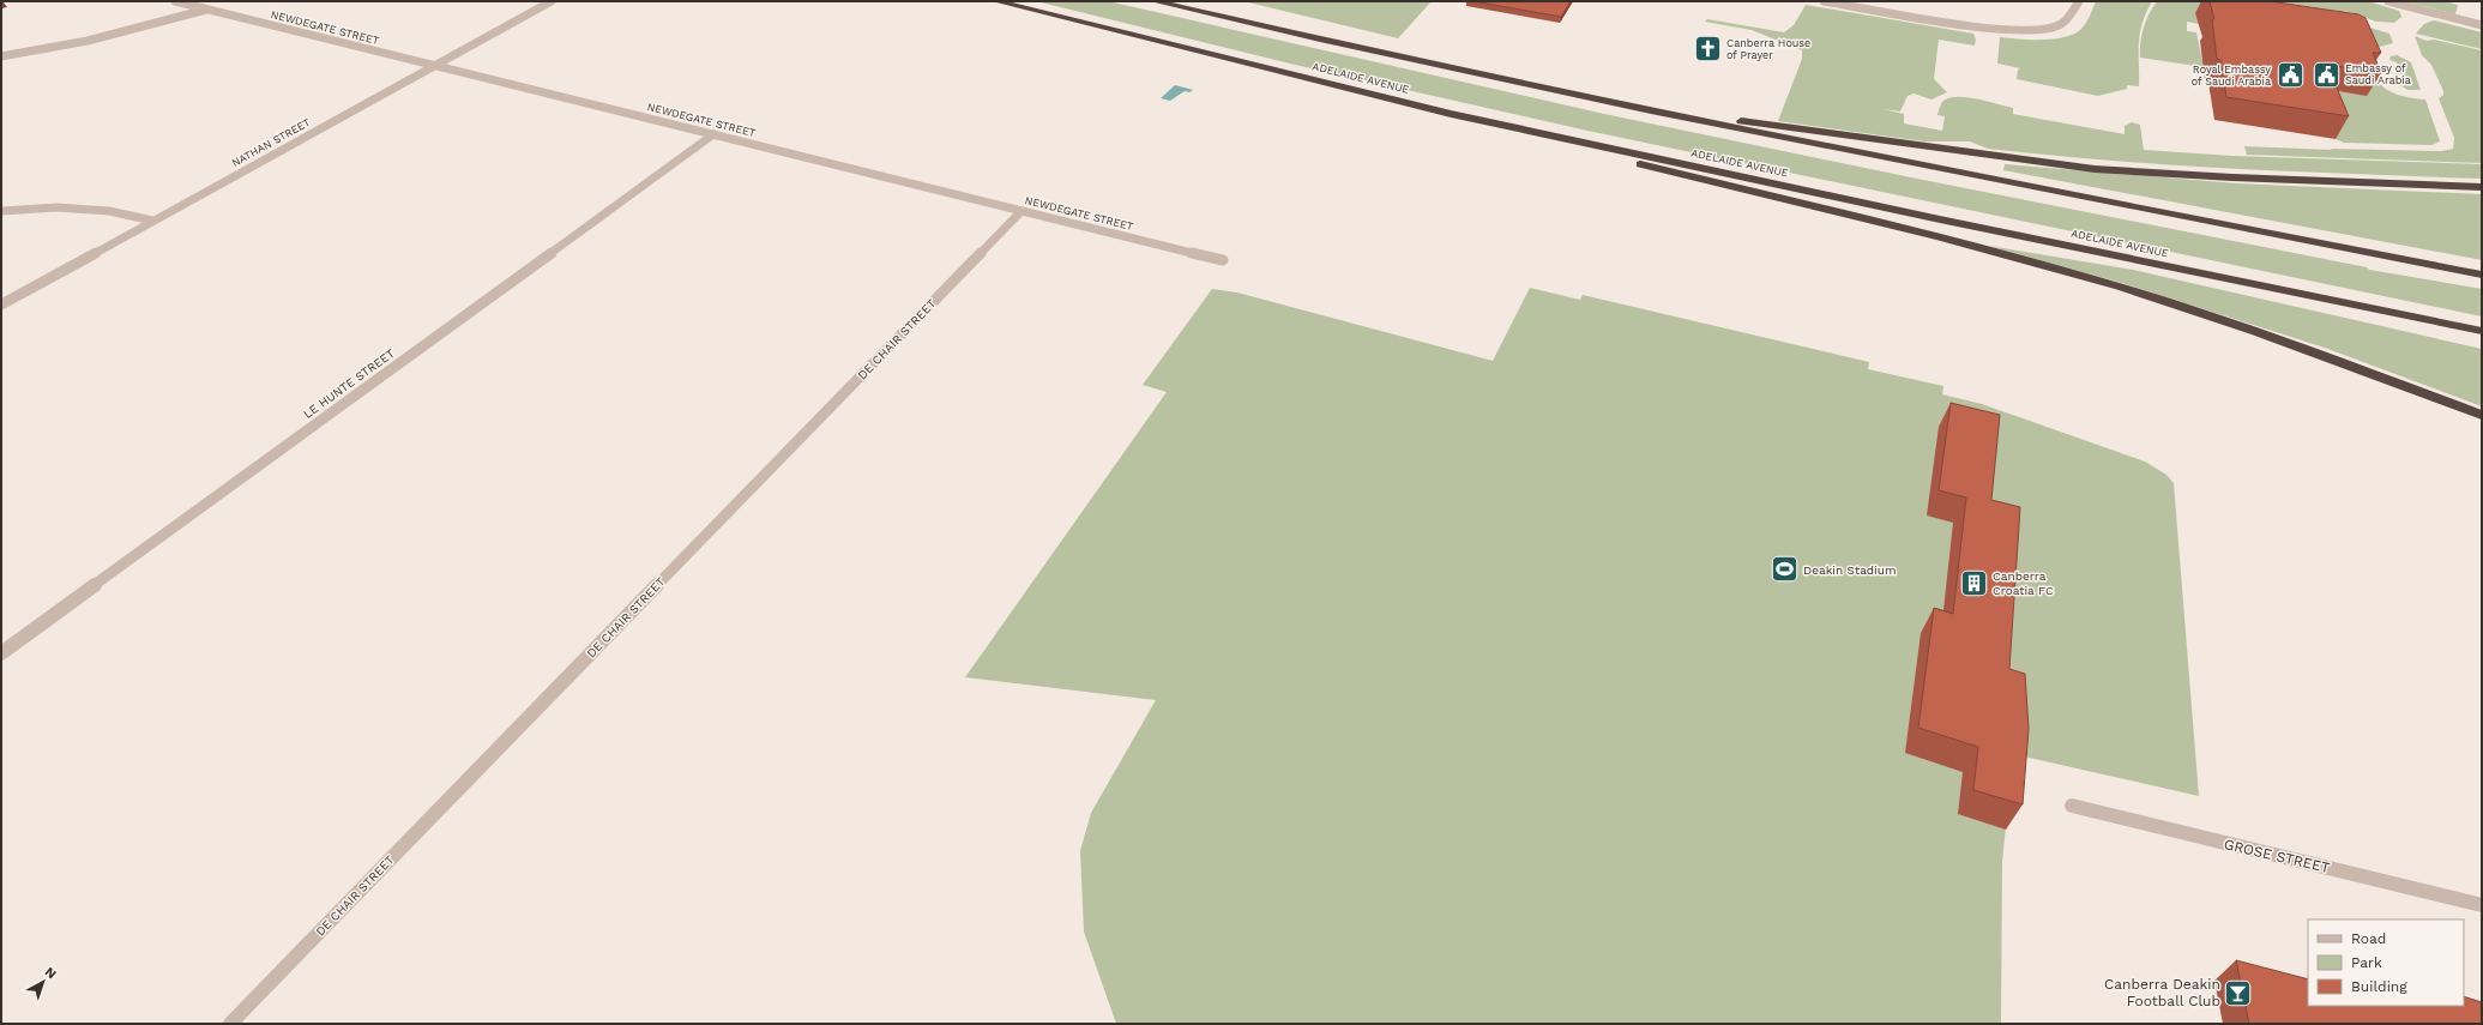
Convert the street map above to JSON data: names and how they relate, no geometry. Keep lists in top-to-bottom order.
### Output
{
  "streets": {
    "highway": ["ADELAIDE AVENUE"],
    "street": [
      "NEWDEGATE STREET",
      "NATHAN STREET",
      "DE CHAIR STREET",
      "LE HUNTE STREET",
      "GROSE STREET"
    ]
  },
  "crossings": [
    ["NEWDEGATE STREET", "NATHAN STREET"],
    ["NEWDEGATE STREET", "DE CHAIR STREET"],
    ["NEWDEGATE STREET", "LE HUNTE STREET"]
  ],
  "places": {
    "church": ["Canberra House of Prayer"],
    "public building": ["Embassy of Saudi Arabia", "Royal Embassy of Saudi Arabia"],
    "sports": ["Deakin Stadium"],
    "building": ["Canberra Croatia FC"],
    "bar": ["Canberra Deakin Football Club"]
  },
  "legend": ["Road", "Park", "Building"],
  "north": "top right"
}
